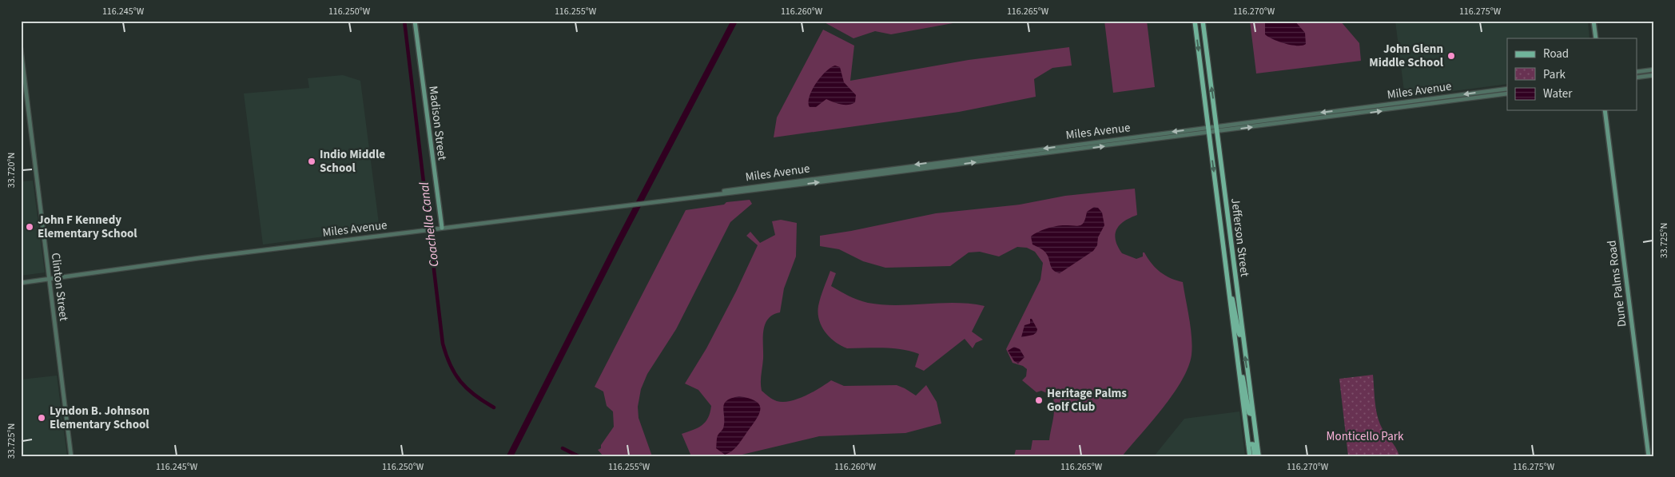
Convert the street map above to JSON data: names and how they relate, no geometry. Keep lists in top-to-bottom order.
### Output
{
  "streets": {
    "main road": ["Madison Street", "Jefferson Street", "Dune Palms Road"],
    "street": ["Miles Avenue", "Clinton Street"]
  },
  "crossings": [
    ["Miles Avenue", "Madison Street"],
    ["Miles Avenue", "Jefferson Street"],
    ["Miles Avenue", "Clinton Street"]
  ],
  "water": ["Coachella Canal"],
  "parks": ["Monticello Park"],
  "places": [
    "John Glenn Middle School",
    "Indio Middle School",
    "John F Kennedy Elementary School",
    "Heritage Palms Golf Club",
    "Lyndon B. Johnson Elementary School"
  ],
  "legend": ["Road", "Park", "Water"],
  "coordinates": [
    "116.245°W",
    "116.250°W",
    "116.255°W",
    "116.260°W",
    "116.265°W",
    "116.270°W",
    "116.275°W",
    "33.720°N",
    "33.725°N"
  ]
}
